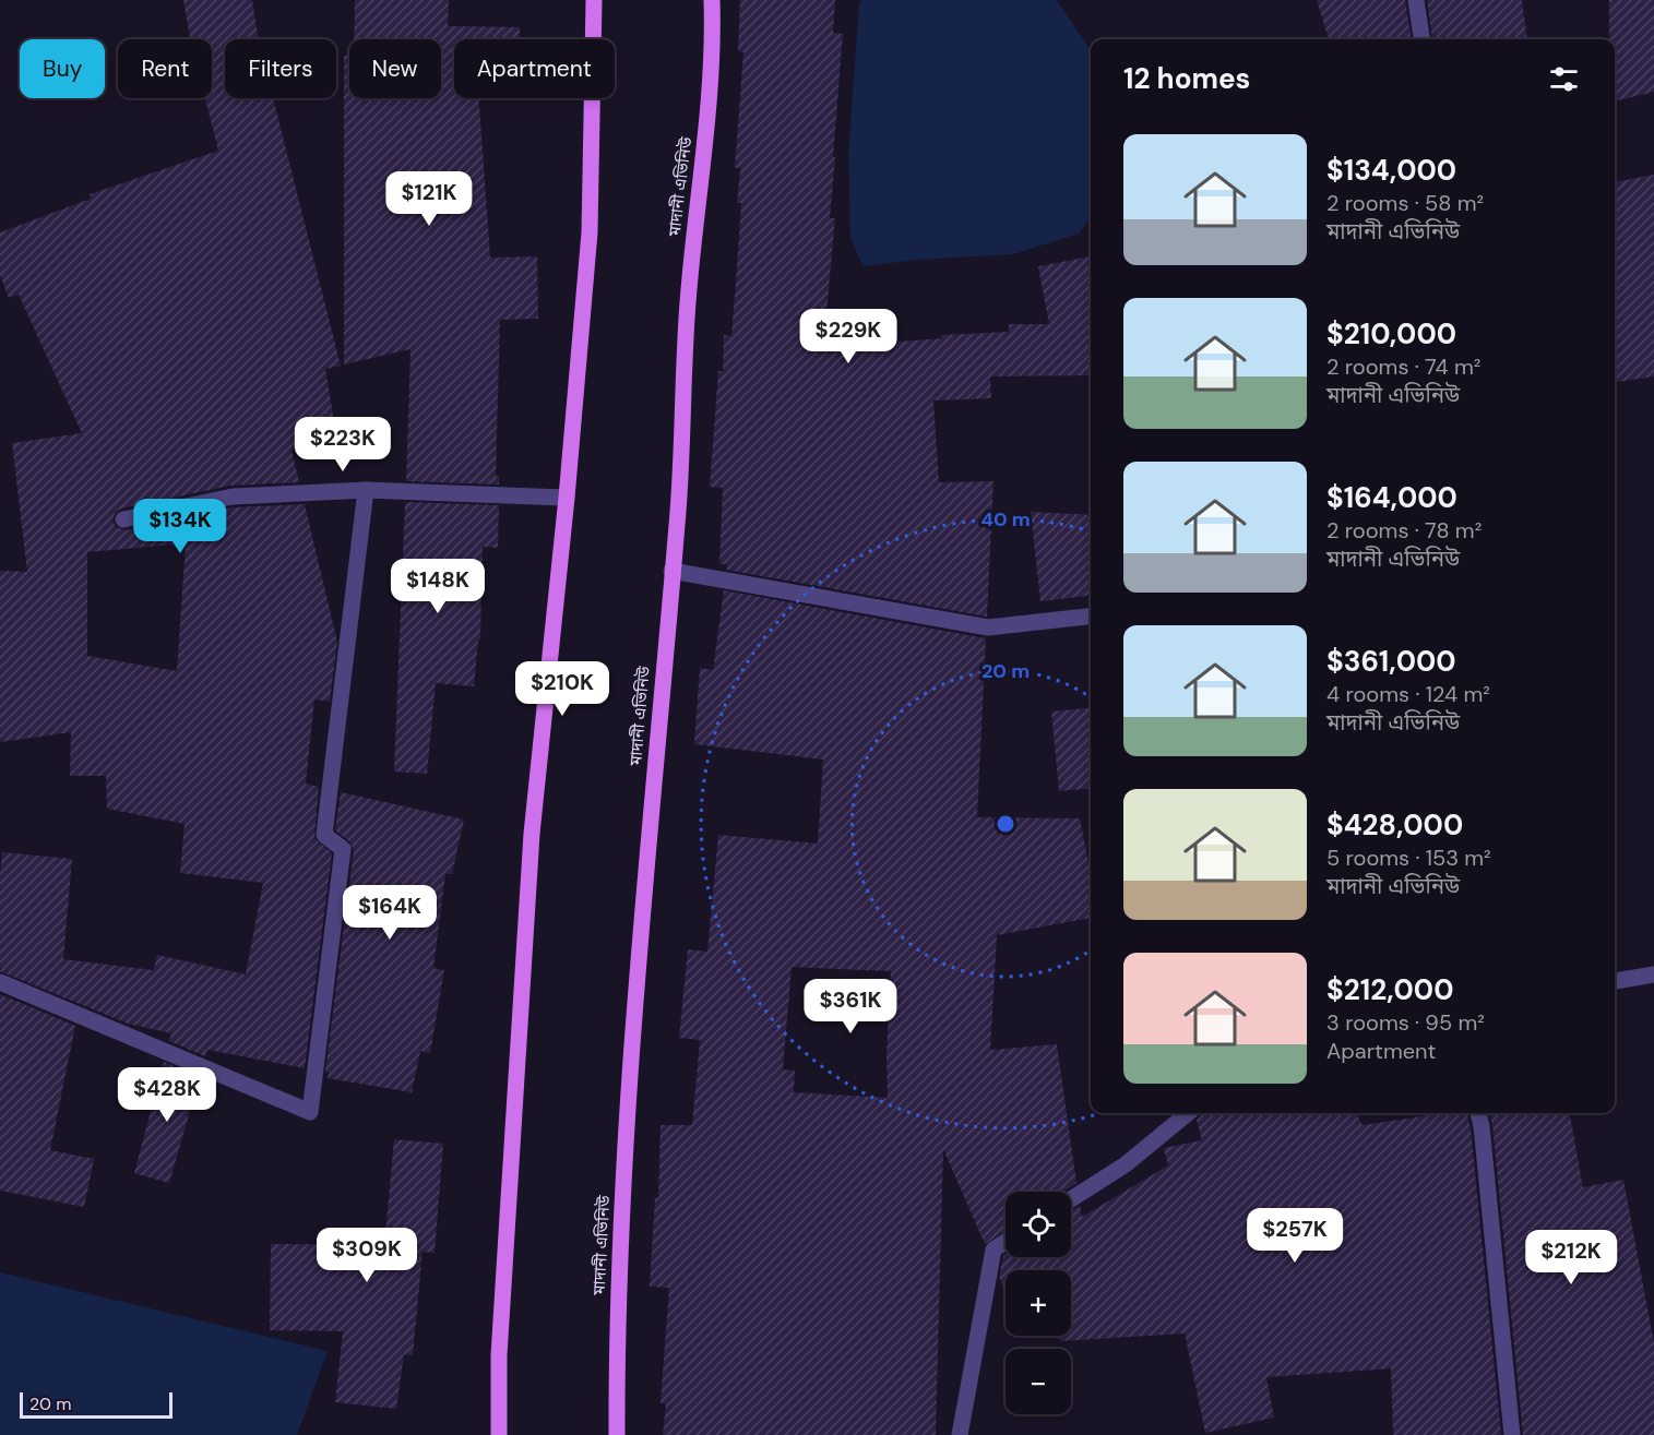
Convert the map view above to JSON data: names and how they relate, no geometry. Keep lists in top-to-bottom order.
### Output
{
  "streets": {
    "main road": ["মাদানী এভিনিউ"]
  },
  "scale_bar": "20 m",
  "page": {
    "chip": [
      "Buy",
      "Rent",
      "Filters",
      "New",
      "Apartment"
    ],
    "heading": "12 homes",
    "list": [
      {
        "name": "$134,000",
        "note": "2 rooms · 58 m² · মাদানী এভিনিউ"
      },
      {
        "name": "$210,000",
        "note": "2 rooms · 74 m² · মাদানী এভিনিউ"
      },
      {
        "name": "$164,000",
        "note": "2 rooms · 78 m² · মাদানী এভিনিউ"
      },
      {
        "name": "$361,000",
        "note": "4 rooms · 124 m² · মাদানী এভিনিউ"
      },
      {
        "name": "$428,000",
        "note": "5 rooms · 153 m² · মাদানী এভিনিউ"
      },
      {
        "name": "$212,000",
        "note": "3 rooms · 95 m² · Apartment"
      }
    ],
    "price": [
      "$121K",
      "$229K",
      "$223K",
      "$134K",
      "$148K",
      "$210K",
      "$164K",
      "$361K",
      "$428K",
      "$257K",
      "$309K",
      "$212K"
    ],
    "map_buttons": ["+", "−"],
    "scale": "20 m"
  },
  "rings": ["40 m", "20 m"]
}
